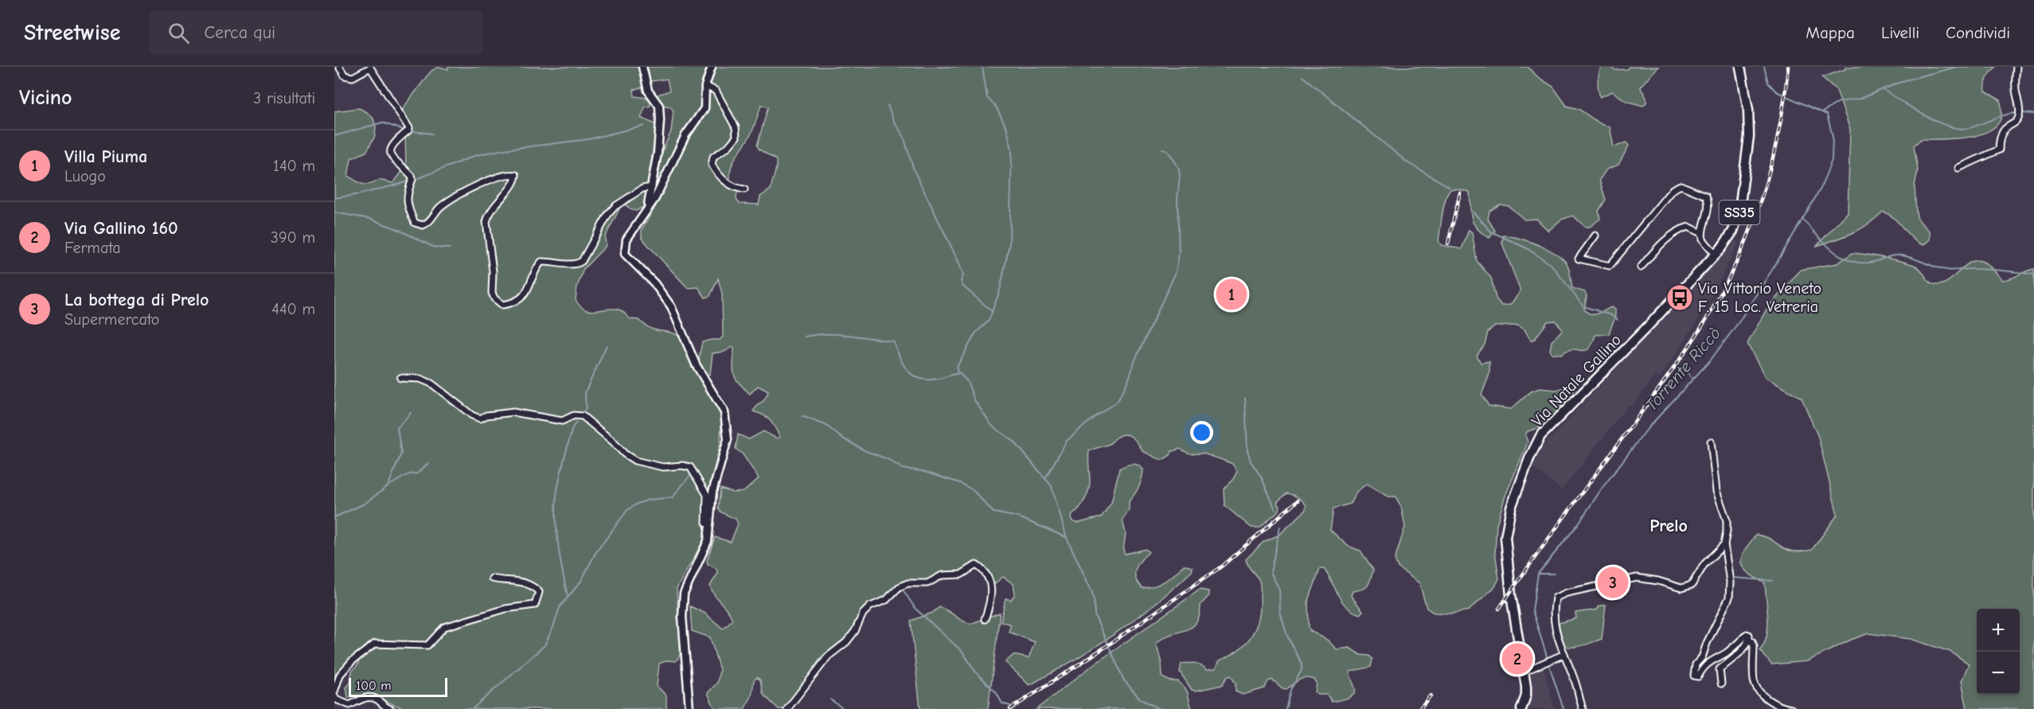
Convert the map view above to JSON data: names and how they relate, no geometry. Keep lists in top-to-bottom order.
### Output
{
  "streets": {
    "main road": ["SS35", "Via Natale Gallino"]
  },
  "crossings": [
    ["SS35", "Via Natale Gallino"]
  ],
  "districts": ["Prelo"],
  "water": ["Torrente Riccò"],
  "places": {
    "bus stop": ["Via Vittorio Veneto F. 15 Loc. Vetreria"]
  },
  "scale_bar": "100 m",
  "page": {
    "header": "Streetwise",
    "search": "Cerca qui",
    "nav": ["Mappa", "Livelli", "Condividi"],
    "heading": ["Vicino", "3 risultati"],
    "list": [
      {
        "mark": "1",
        "name": "Villa Piuma",
        "note": "Luogo",
        "value": "140 m"
      },
      {
        "mark": "2",
        "name": "Via Gallino 160",
        "note": "Fermata",
        "value": "390 m"
      },
      {
        "mark": "3",
        "name": "La bottega di Prelo",
        "note": "Supermercato",
        "value": "440 m"
      }
    ],
    "pins": ["1", "3", "2"],
    "map_buttons": ["+", "−"],
    "scale": "100 m"
  }
}
